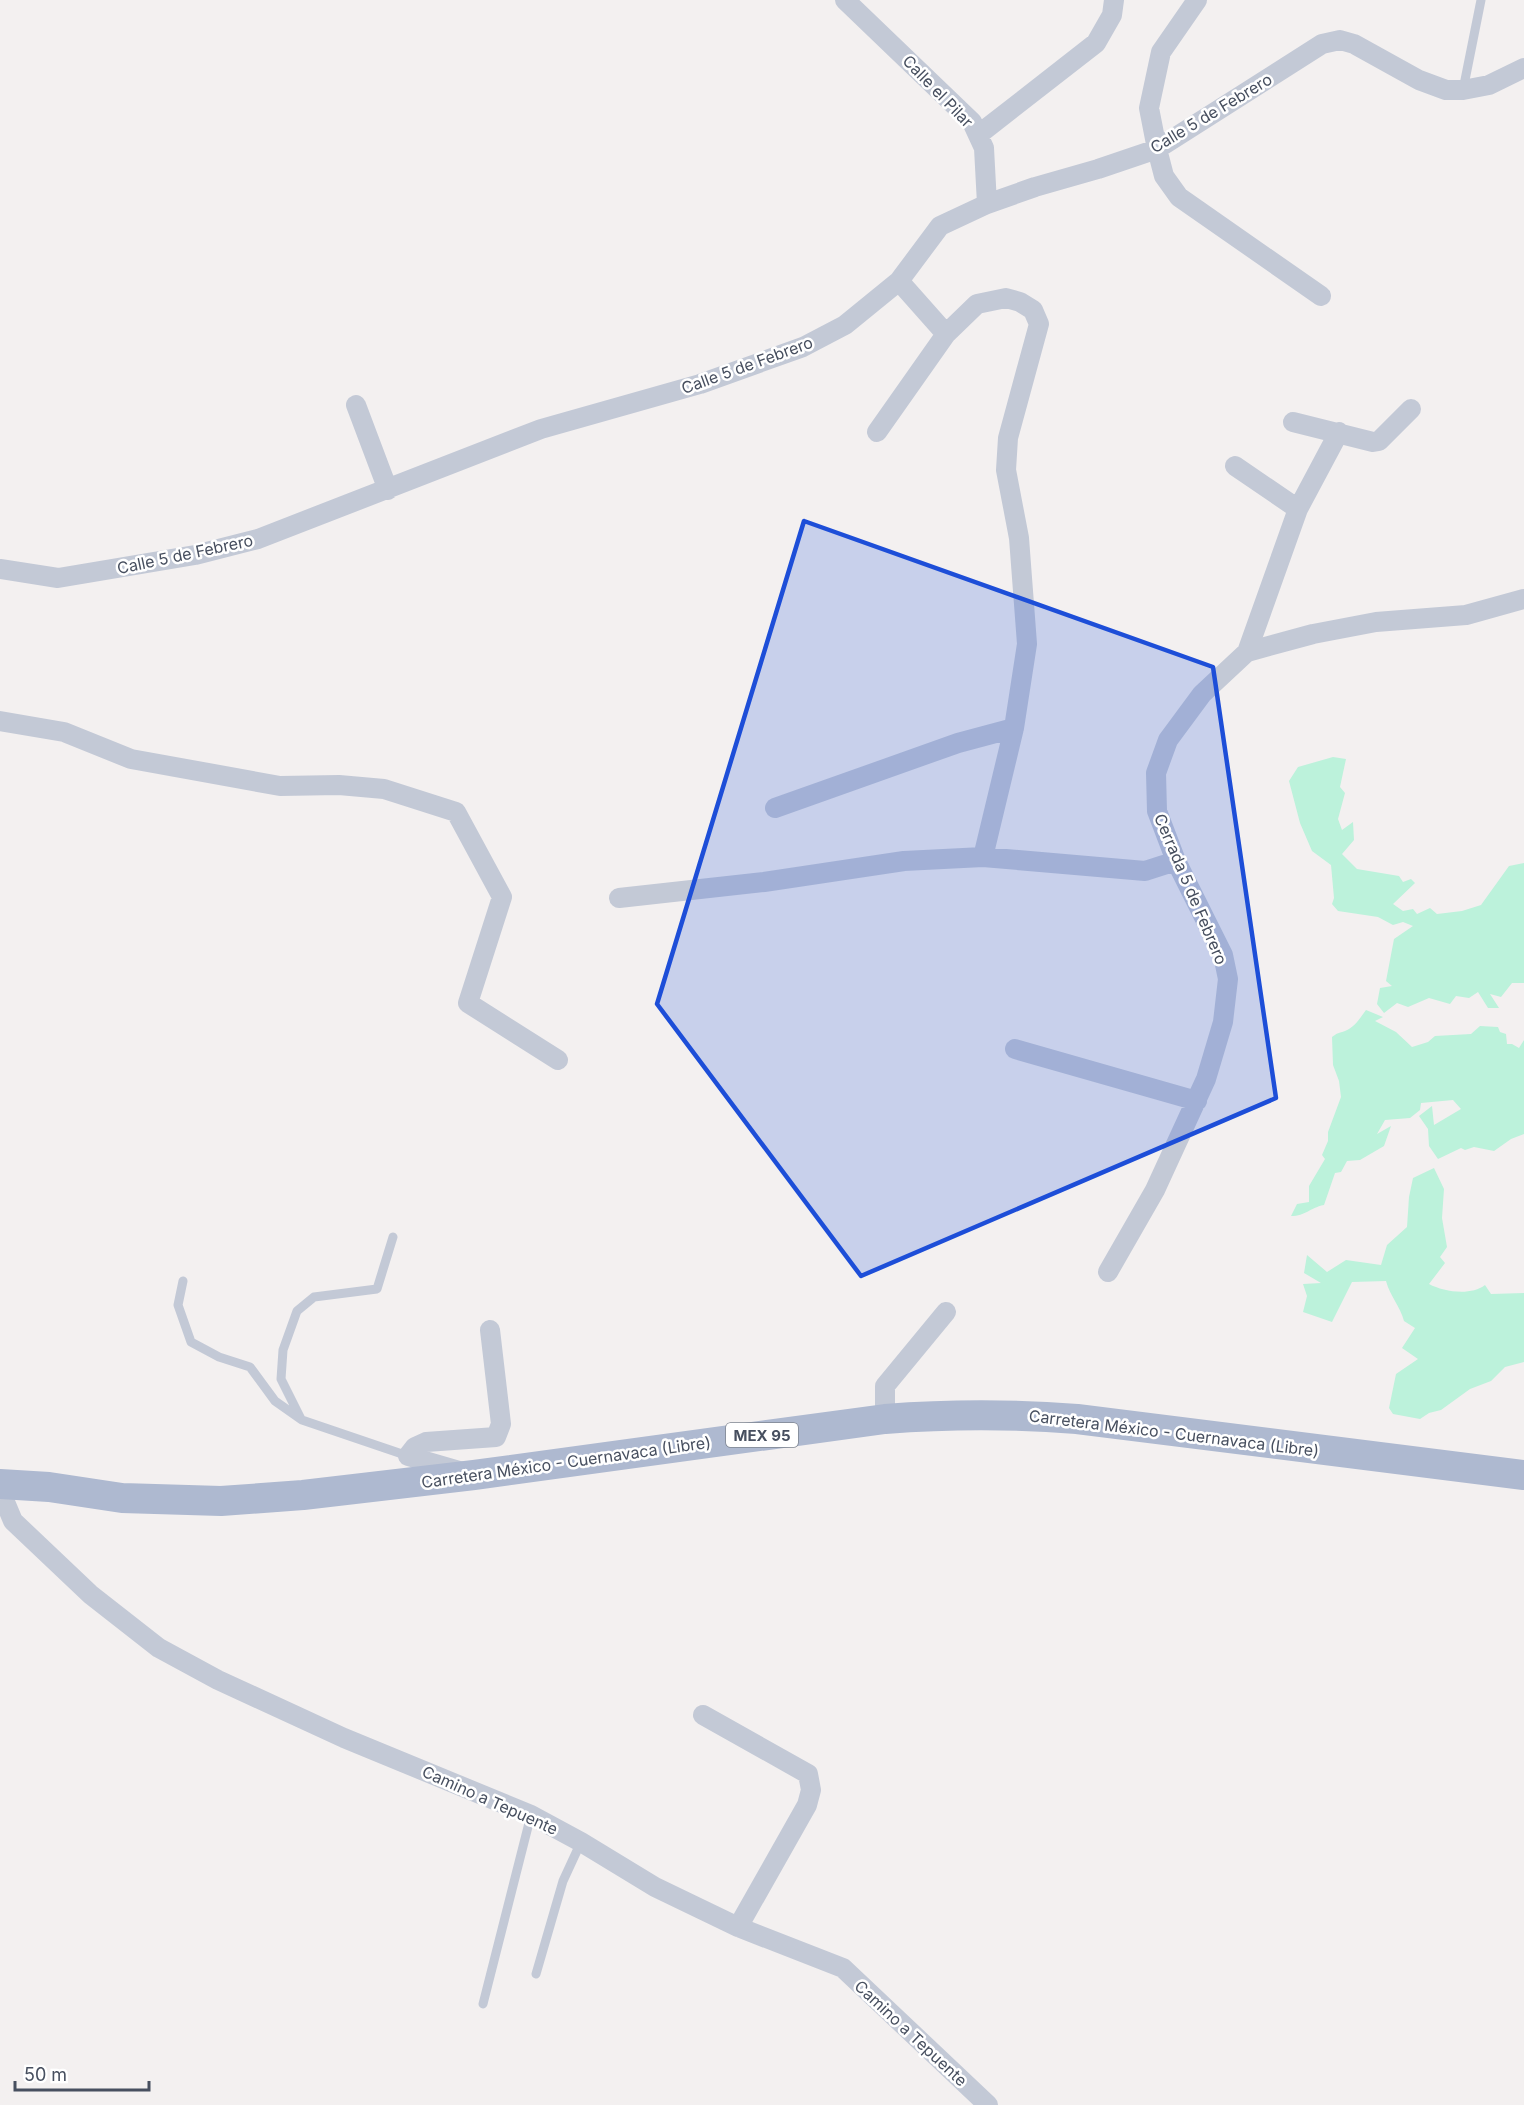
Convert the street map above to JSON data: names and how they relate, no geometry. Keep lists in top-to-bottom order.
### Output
{
  "streets": {
    "main road": ["Carretera México - Cuernavaca (Libre)", "MEX 95"],
    "street": [
      "Calle el Pilar",
      "Calle 5 de Febrero",
      "Cerrada 5 de Febrero",
      "Camino a Tepuente"
    ]
  },
  "crossings": [
    ["Calle el Pilar", "Calle 5 de Febrero"]
  ],
  "scale_bar": "50 m"
}
